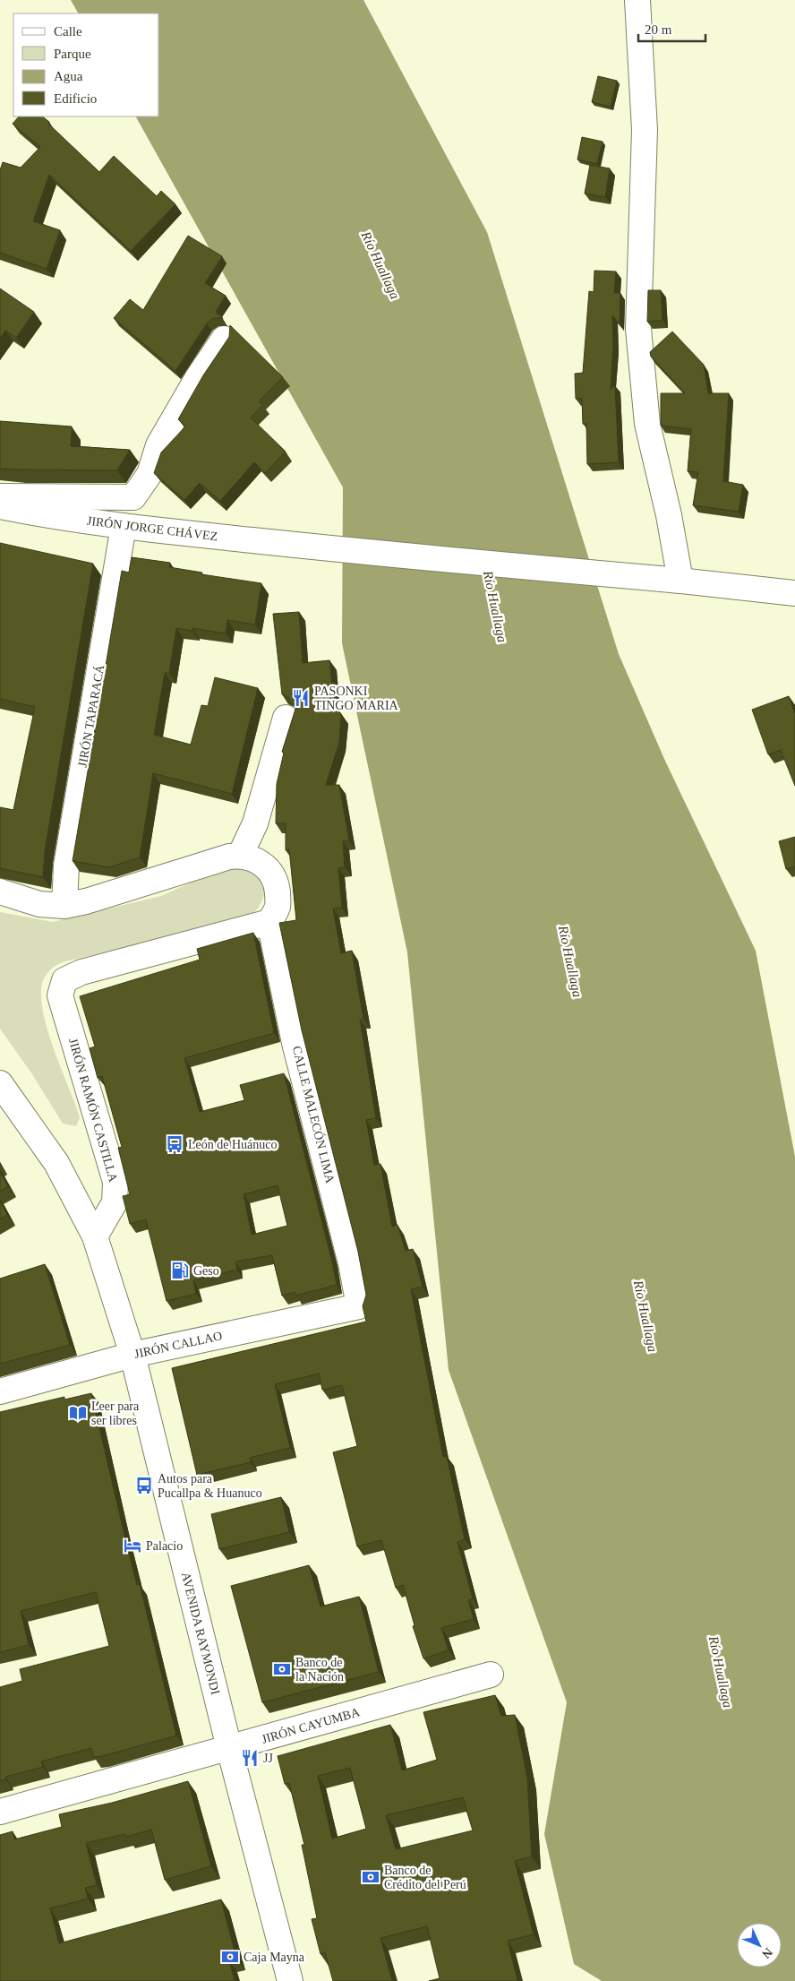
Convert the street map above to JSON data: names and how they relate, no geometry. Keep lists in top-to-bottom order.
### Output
{
  "streets": {
    "main road": [
      "JIRÓN JORGE CHÁVEZ",
      "JIRÓN TAPARACÁ",
      "JIRÓN RAMÓN CASTILLA",
      "CALLE MALECÓN LIMA",
      "JIRÓN CALLAO",
      "AVENIDA RAYMONDI",
      "JIRÓN CAYUMBA"
    ]
  },
  "crossings": [
    ["JIRÓN JORGE CHÁVEZ", "JIRÓN TAPARACÁ"],
    ["JIRÓN RAMÓN CASTILLA", "CALLE MALECÓN LIMA"],
    ["JIRÓN RAMÓN CASTILLA", "AVENIDA RAYMONDI"],
    ["CALLE MALECÓN LIMA", "JIRÓN CALLAO"],
    ["JIRÓN CALLAO", "AVENIDA RAYMONDI"],
    ["AVENIDA RAYMONDI", "JIRÓN CAYUMBA"]
  ],
  "water": ["Río Huallaga"],
  "places": {
    "restaurant": ["PASONKI TINGO MARIA", "JJ"],
    "bus stop": ["León de Huánuco", "Autos para Pucallpa & Huanuco"],
    "fuel station": ["Geso"],
    "library": ["Leer para ser libres"],
    "hotel": ["Palacio"],
    "bank": ["Banco de la Nación", "Banco de Crédito del Perú", "Caja Mayna"]
  },
  "legend": [
    "Calle",
    "Parque",
    "Agua",
    "Edificio"
  ],
  "scale_bar": "20 m",
  "north": "bottom right"
}
